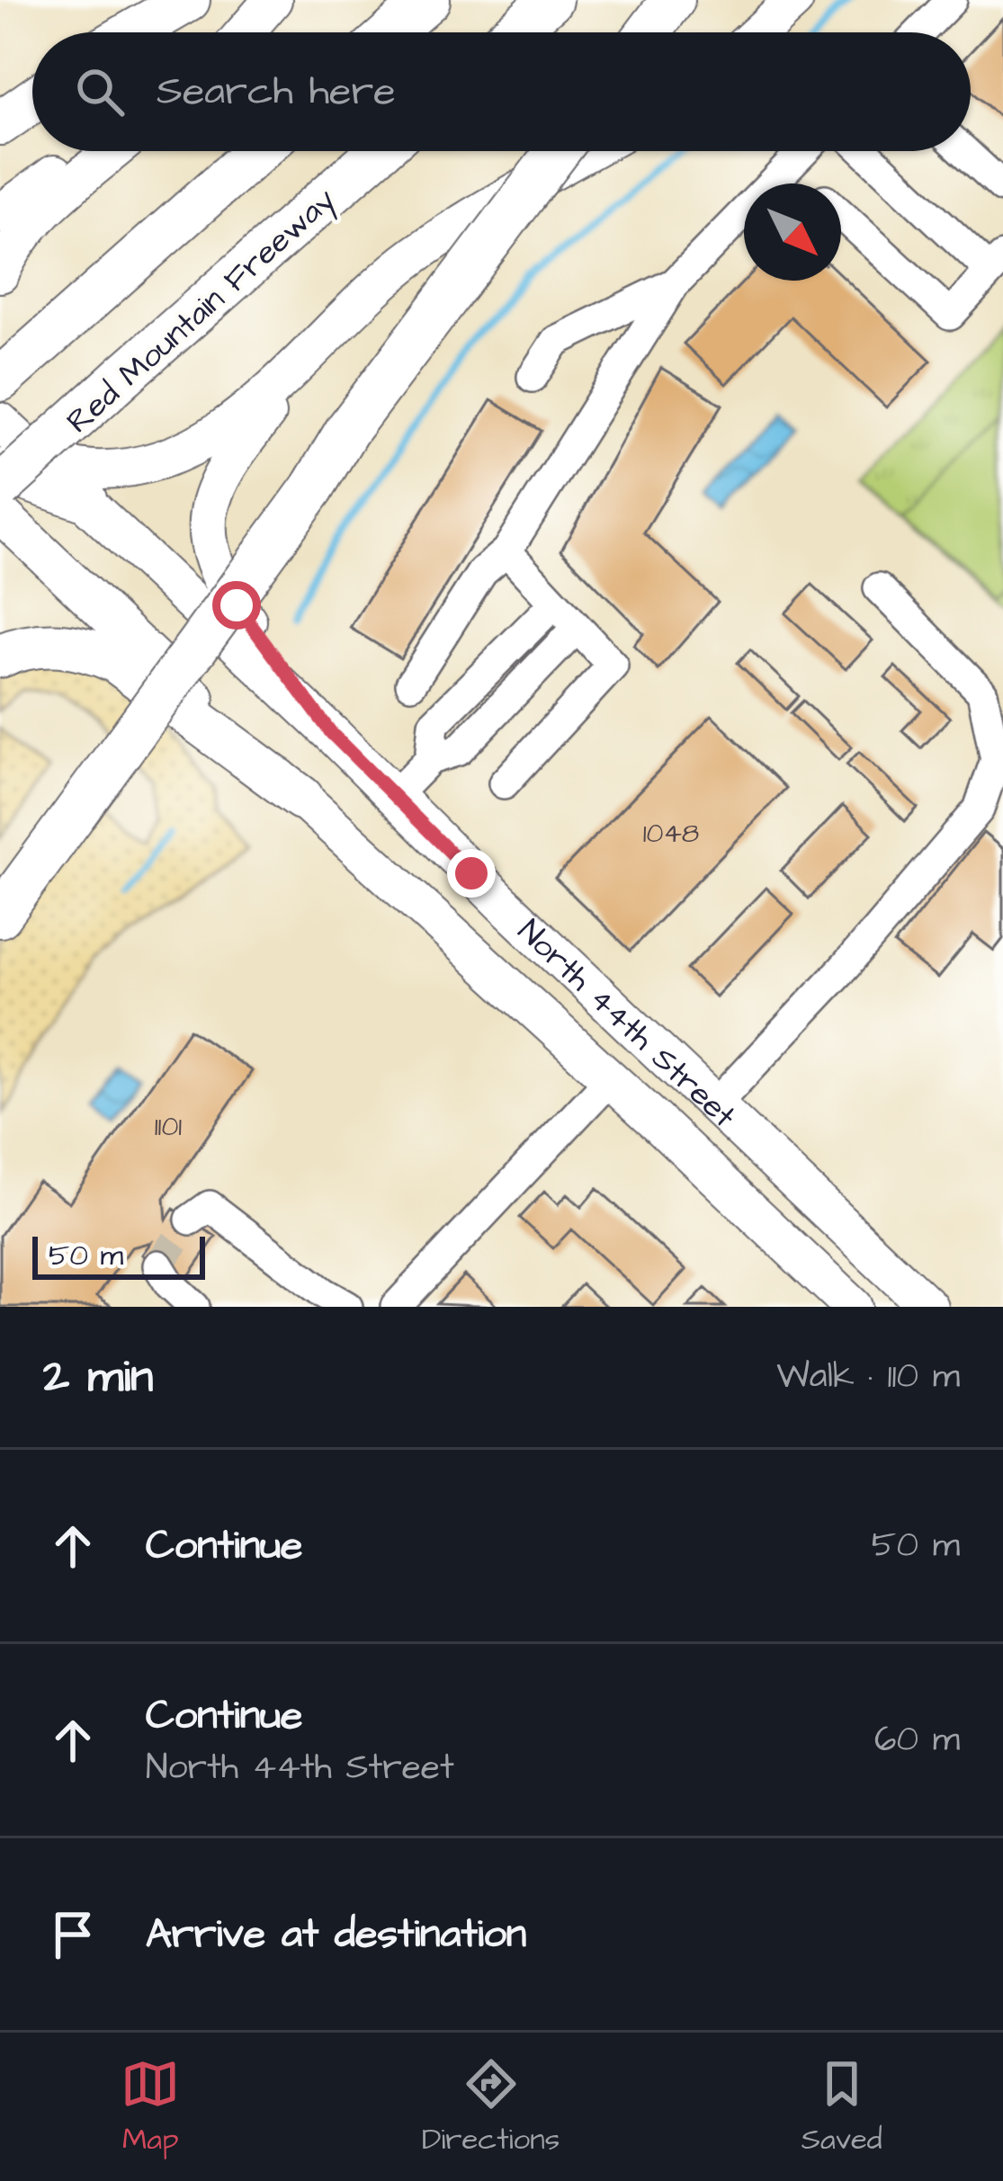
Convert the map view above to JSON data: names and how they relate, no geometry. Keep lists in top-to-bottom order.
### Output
{
  "streets": {
    "highway": ["Red Mountain Freeway"],
    "main road": ["North 44th Street"]
  },
  "house_numbers": ["1048", "1101"],
  "scale_bar": "50 m",
  "north": "bottom right",
  "page": {
    "search": "Search here",
    "scale": "50 m",
    "heading": ["2 min", "Walk · 110 m"],
    "list": [
      ["Continue", "50 m"],
      ["Continue", "North 44th Street", "60 m"],
      "Arrive at destination"
    ],
    "nav": ["Map", "Directions", "Saved"]
  }
}
